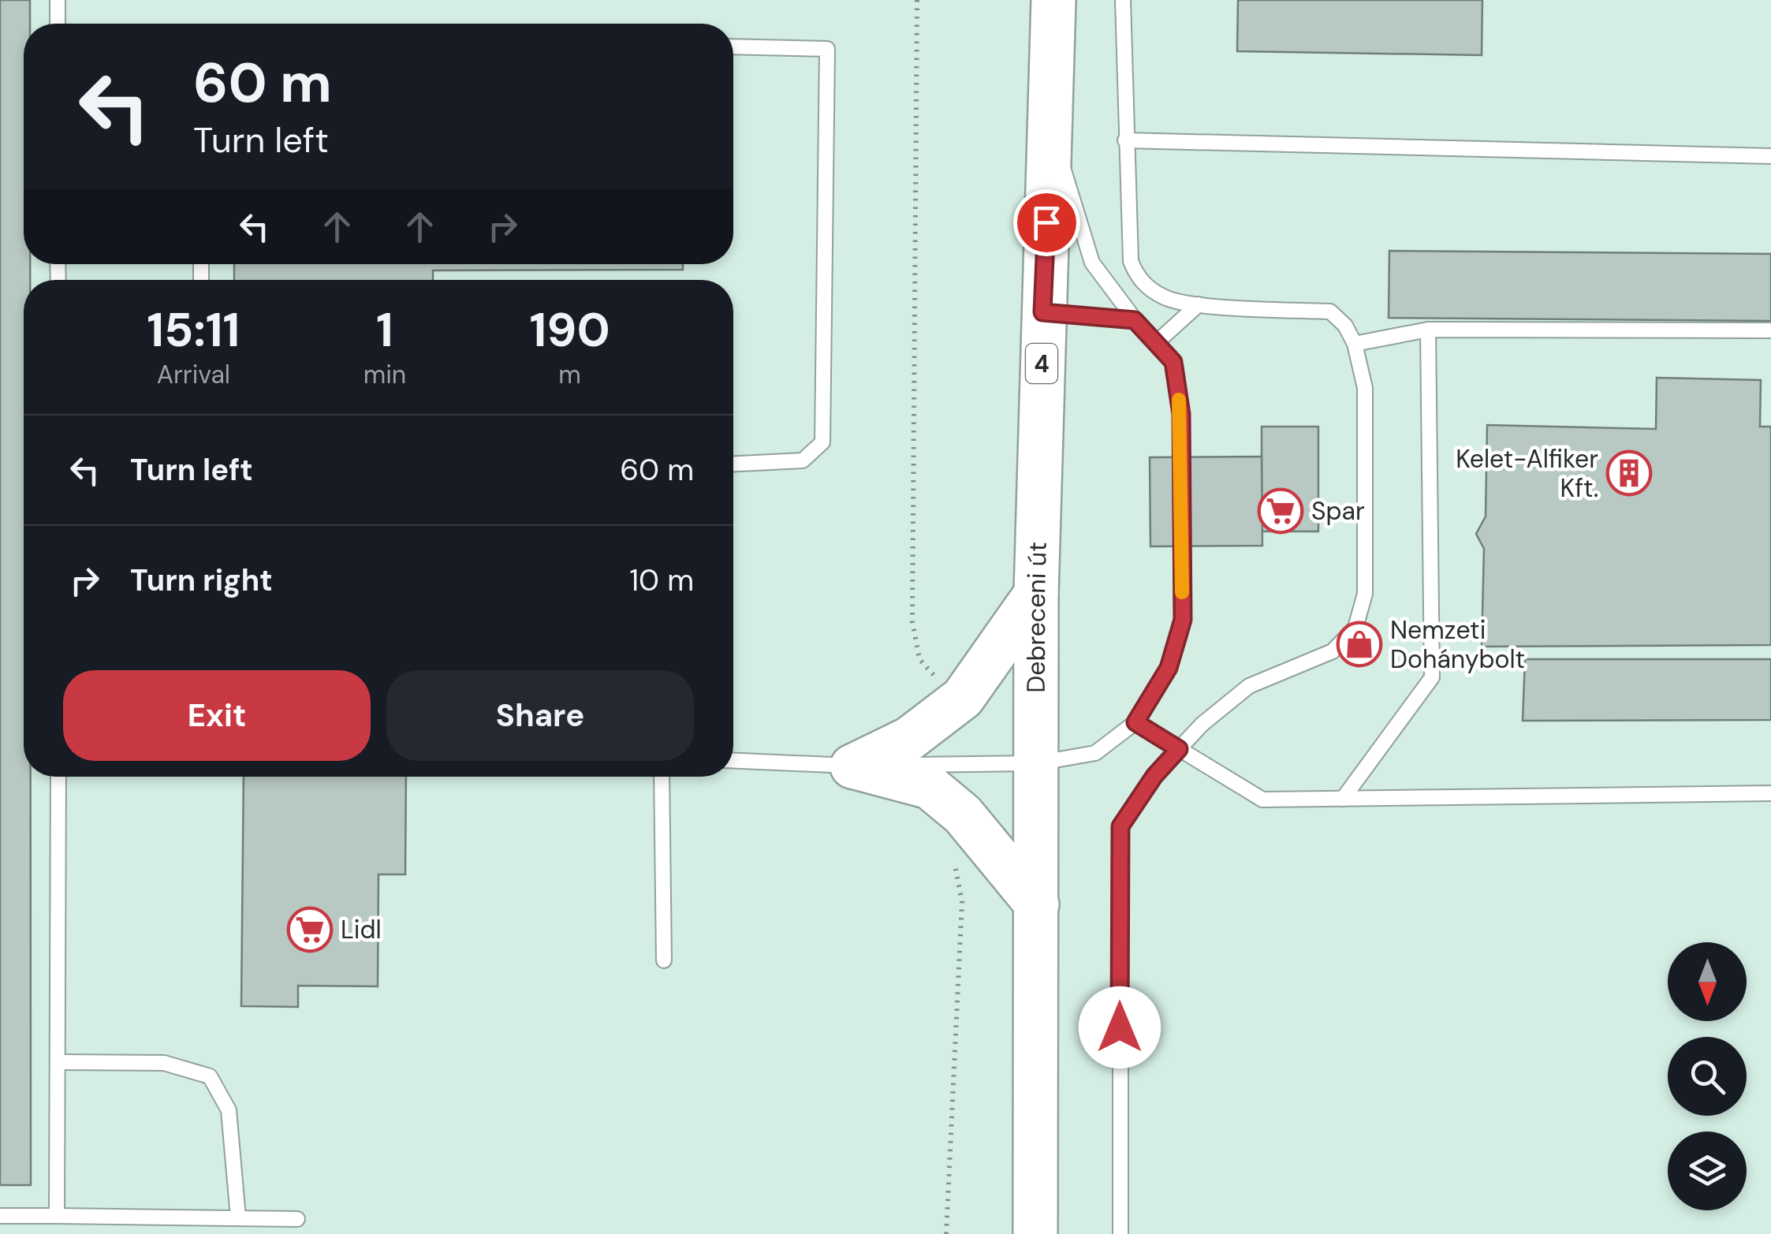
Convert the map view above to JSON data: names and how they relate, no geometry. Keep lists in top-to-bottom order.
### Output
{
  "streets": {
    "main road": ["4", "Debreceni út"]
  },
  "places": {
    "building": ["Kelet-Alfiker Kft."],
    "supermarket": ["Spar", "Lidl"],
    "shop": ["Nemzeti Dohánybolt"]
  },
  "north": "bottom",
  "page": {
    "turn": ["60 m", "Turn left"],
    "eta": [
      "15:11",
      "Arrival",
      "1",
      "min",
      "190",
      "m"
    ],
    "list": [
      {
        "name": "Turn left",
        "value": "60 m"
      },
      {
        "name": "Turn right",
        "value": "10 m"
      }
    ],
    "buttons": ["Exit", "Share"]
  }
}
